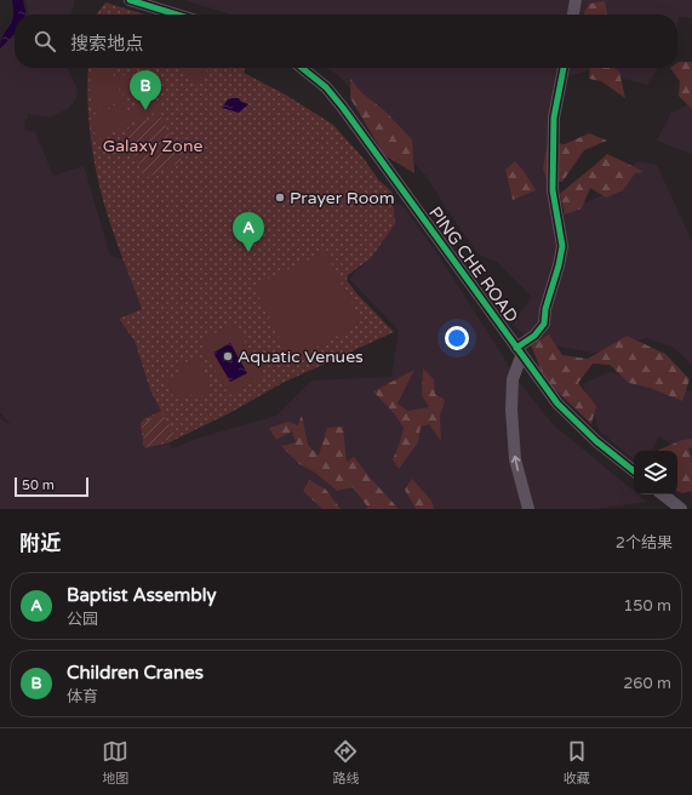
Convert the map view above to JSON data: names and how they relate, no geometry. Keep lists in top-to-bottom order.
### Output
{
  "streets": {
    "street": ["PING CHE ROAD"]
  },
  "parks": ["Galaxy Zone"],
  "places": ["Prayer Room", "Aquatic Venues"],
  "scale_bar": "50 m",
  "page": {
    "search": "搜索地点",
    "pins": ["B", "A"],
    "scale": "50 m",
    "heading": ["附近", "2个结果"],
    "list": [
      {
        "mark": "A",
        "name": "Baptist Assembly",
        "note": "公园",
        "value": "150 m"
      },
      {
        "mark": "B",
        "name": "Children Cranes",
        "note": "体育",
        "value": "260 m"
      }
    ],
    "nav": ["地图", "路线", "收藏"]
  }
}
